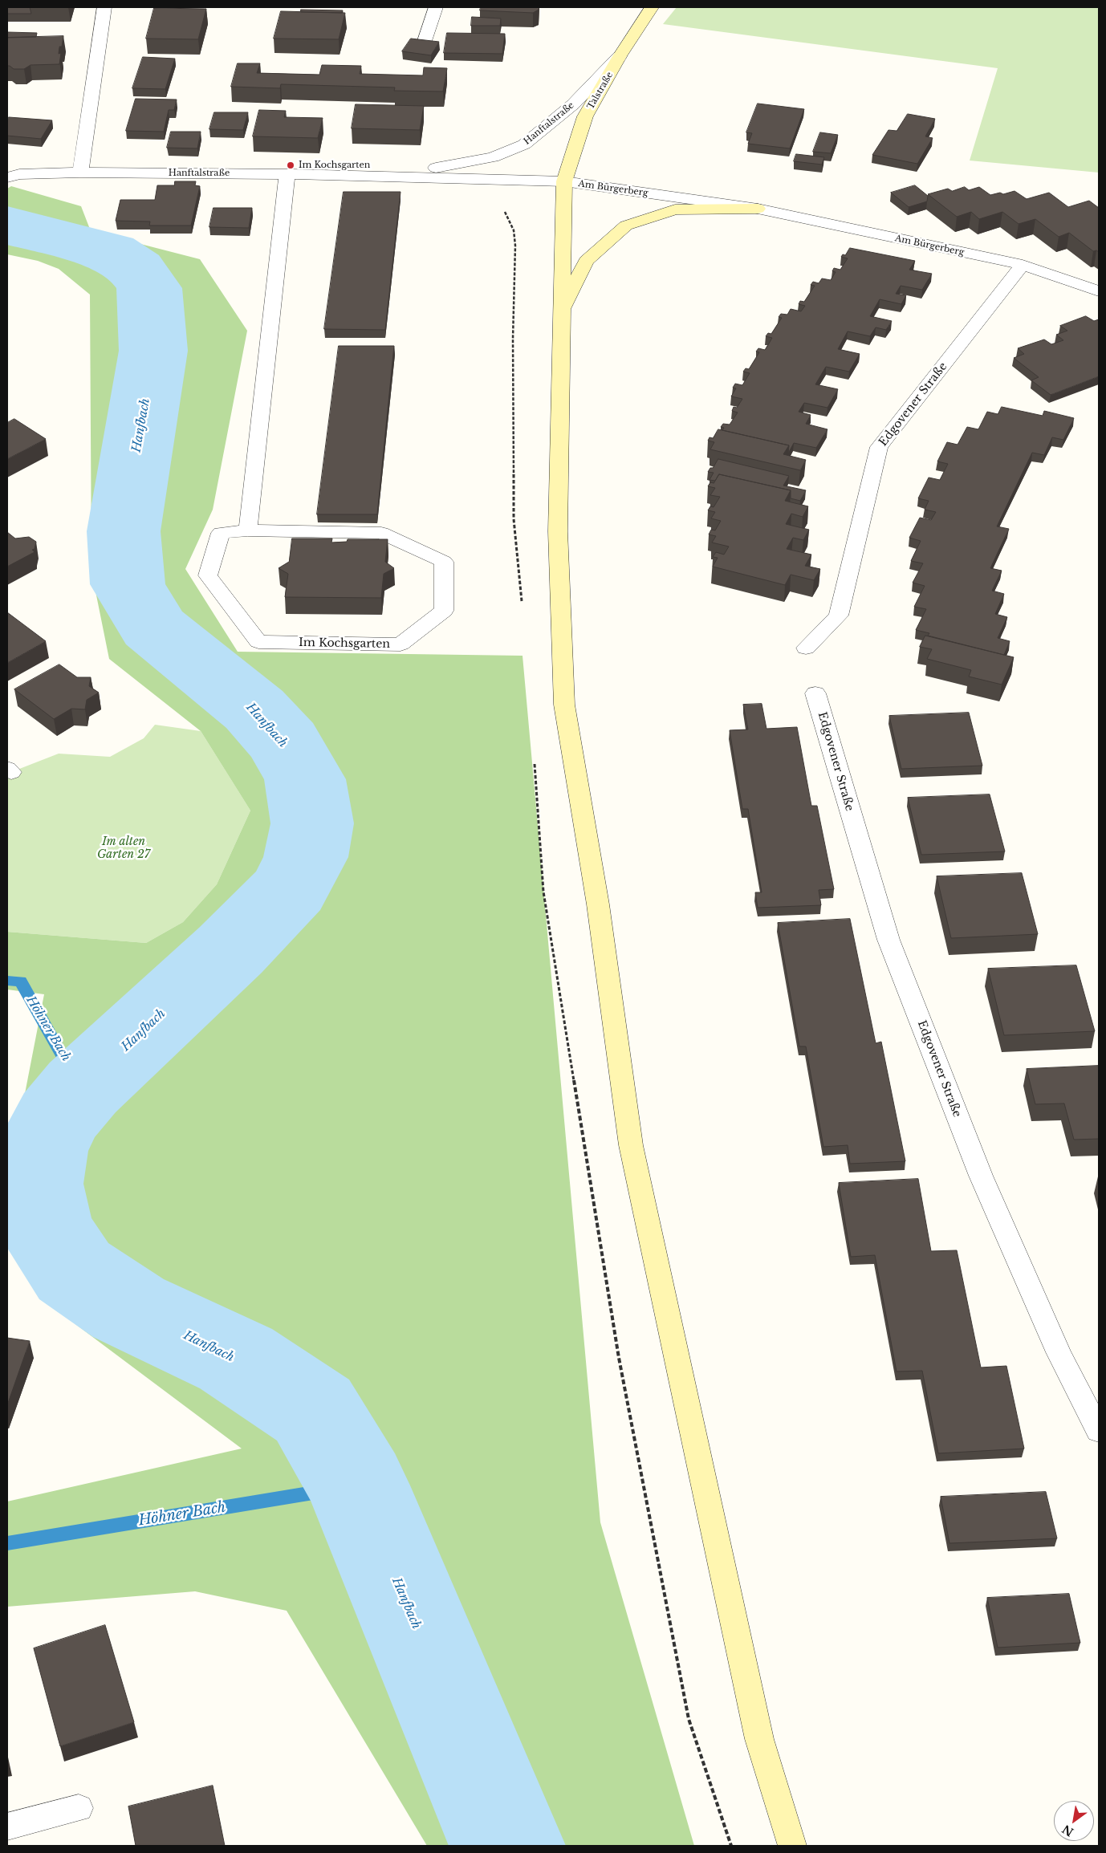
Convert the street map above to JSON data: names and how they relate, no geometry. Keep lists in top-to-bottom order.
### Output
{
  "streets": {
    "main road": ["Talstraße", "Am Bürgerberg"],
    "street": ["Hanftalstraße", "Edgovener Straße", "Im Kochsgarten"]
  },
  "crossings": [
    ["Talstraße", "Hanftalstraße"],
    ["Talstraße", "Am Bürgerberg"],
    ["Hanftalstraße", "Am Bürgerberg"],
    ["Am Bürgerberg", "Edgovener Straße"]
  ],
  "water": ["Hanfbach", "Höhner Bach"],
  "parks": ["Im alten Garten 27"],
  "places": ["Im Kochsgarten"],
  "north": "bottom left"
}
